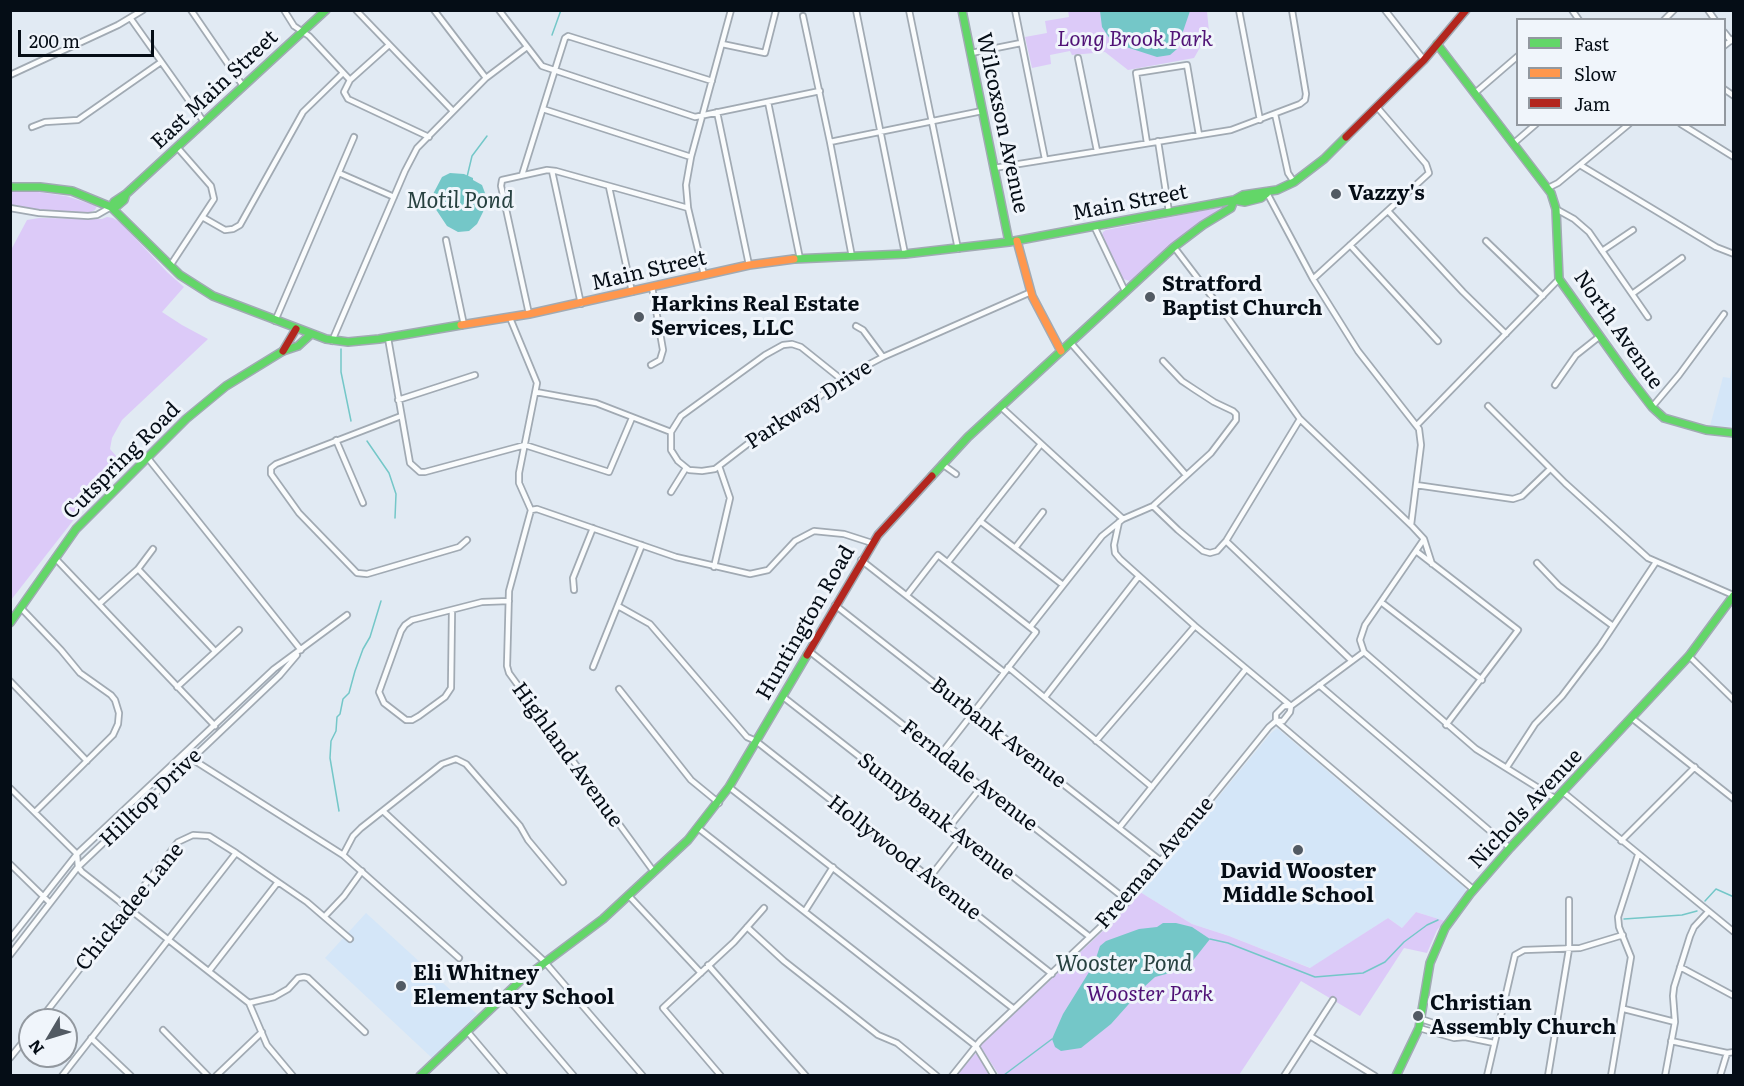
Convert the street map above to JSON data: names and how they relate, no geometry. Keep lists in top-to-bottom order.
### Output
{
  "streets": {
    "main road": [
      "East Main Street",
      "Wilcoxson Avenue",
      "Main Street",
      "North Avenue",
      "Cutspring Road",
      "Huntington Road",
      "Nichols Avenue"
    ],
    "street": [
      "Parkway Drive",
      "Burbank Avenue",
      "Highland Avenue",
      "Ferndale Avenue",
      "Hilltop Drive",
      "Sunnybank Avenue",
      "Hollywood Avenue",
      "Freeman Avenue",
      "Chickadee Lane"
    ]
  },
  "crossings": [
    ["East Main Street", "Main Street"],
    ["Wilcoxson Avenue", "Main Street"],
    ["Wilcoxson Avenue", "Parkway Drive"],
    ["Wilcoxson Avenue", "Huntington Road"],
    ["Main Street", "North Avenue"],
    ["Main Street", "Cutspring Road"],
    ["Main Street", "Huntington Road"],
    ["Huntington Road", "Burbank Avenue"],
    ["Huntington Road", "Highland Avenue"],
    ["Huntington Road", "Ferndale Avenue"],
    ["Huntington Road", "Sunnybank Avenue"],
    ["Huntington Road", "Hollywood Avenue"],
    ["Burbank Avenue", "Freeman Avenue"],
    ["Ferndale Avenue", "Freeman Avenue"],
    ["Sunnybank Avenue", "Freeman Avenue"],
    ["Hollywood Avenue", "Freeman Avenue"]
  ],
  "water": ["Motil Pond", "Wooster Pond"],
  "parks": ["Long Brook Park", "Wooster Park"],
  "places": [
    "Vazzy's",
    "Stratford Baptist Church",
    "Harkins Real Estate Services, LLC",
    "David Wooster Middle School",
    "Eli Whitney Elementary School",
    "Christian Assembly Church"
  ],
  "legend": ["Fast", "Slow", "Jam"],
  "scale_bar": "200 m",
  "north": "bottom left"
}
